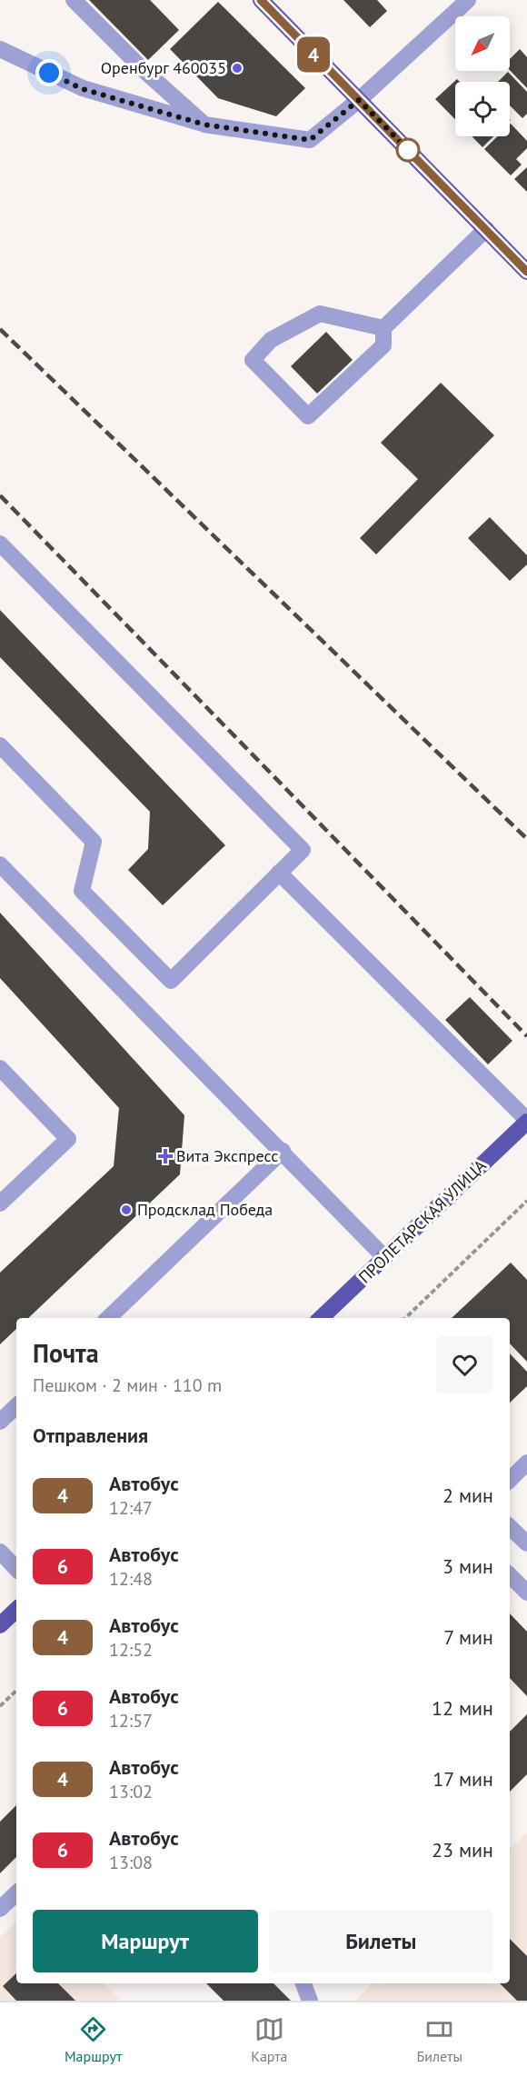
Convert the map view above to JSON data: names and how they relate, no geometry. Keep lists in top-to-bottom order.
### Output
{
  "streets": {
    "main road": ["ПРОЛЕТАРСКАЯ УЛИЦА"]
  },
  "places": {
    "other": ["Оренбург 460035", "Продсклад Победа"],
    "health": ["Вита Экспресс"]
  },
  "lines": ["bus line 4"],
  "north": "bottom left",
  "page": {
    "on_map": "4",
    "heading": [
      ["Почта", "Пешком · 2 мин · 110 m"],
      "Отправления"
    ],
    "list": [
      {
        "mark": "4",
        "name": "Автобус",
        "note": "12:47",
        "value": "2 мин"
      },
      {
        "mark": "6",
        "name": "Автобус",
        "note": "12:48",
        "value": "3 мин"
      },
      {
        "mark": "4",
        "name": "Автобус",
        "note": "12:52",
        "value": "7 мин"
      },
      {
        "mark": "6",
        "name": "Автобус",
        "note": "12:57",
        "value": "12 мин"
      },
      {
        "mark": "4",
        "name": "Автобус",
        "note": "13:02",
        "value": "17 мин"
      },
      {
        "mark": "6",
        "name": "Автобус",
        "note": "13:08",
        "value": "23 мин"
      }
    ],
    "buttons": ["Маршрут", "Билеты"],
    "tabs": ["Маршрут", "Карта", "Билеты"]
  }
}
